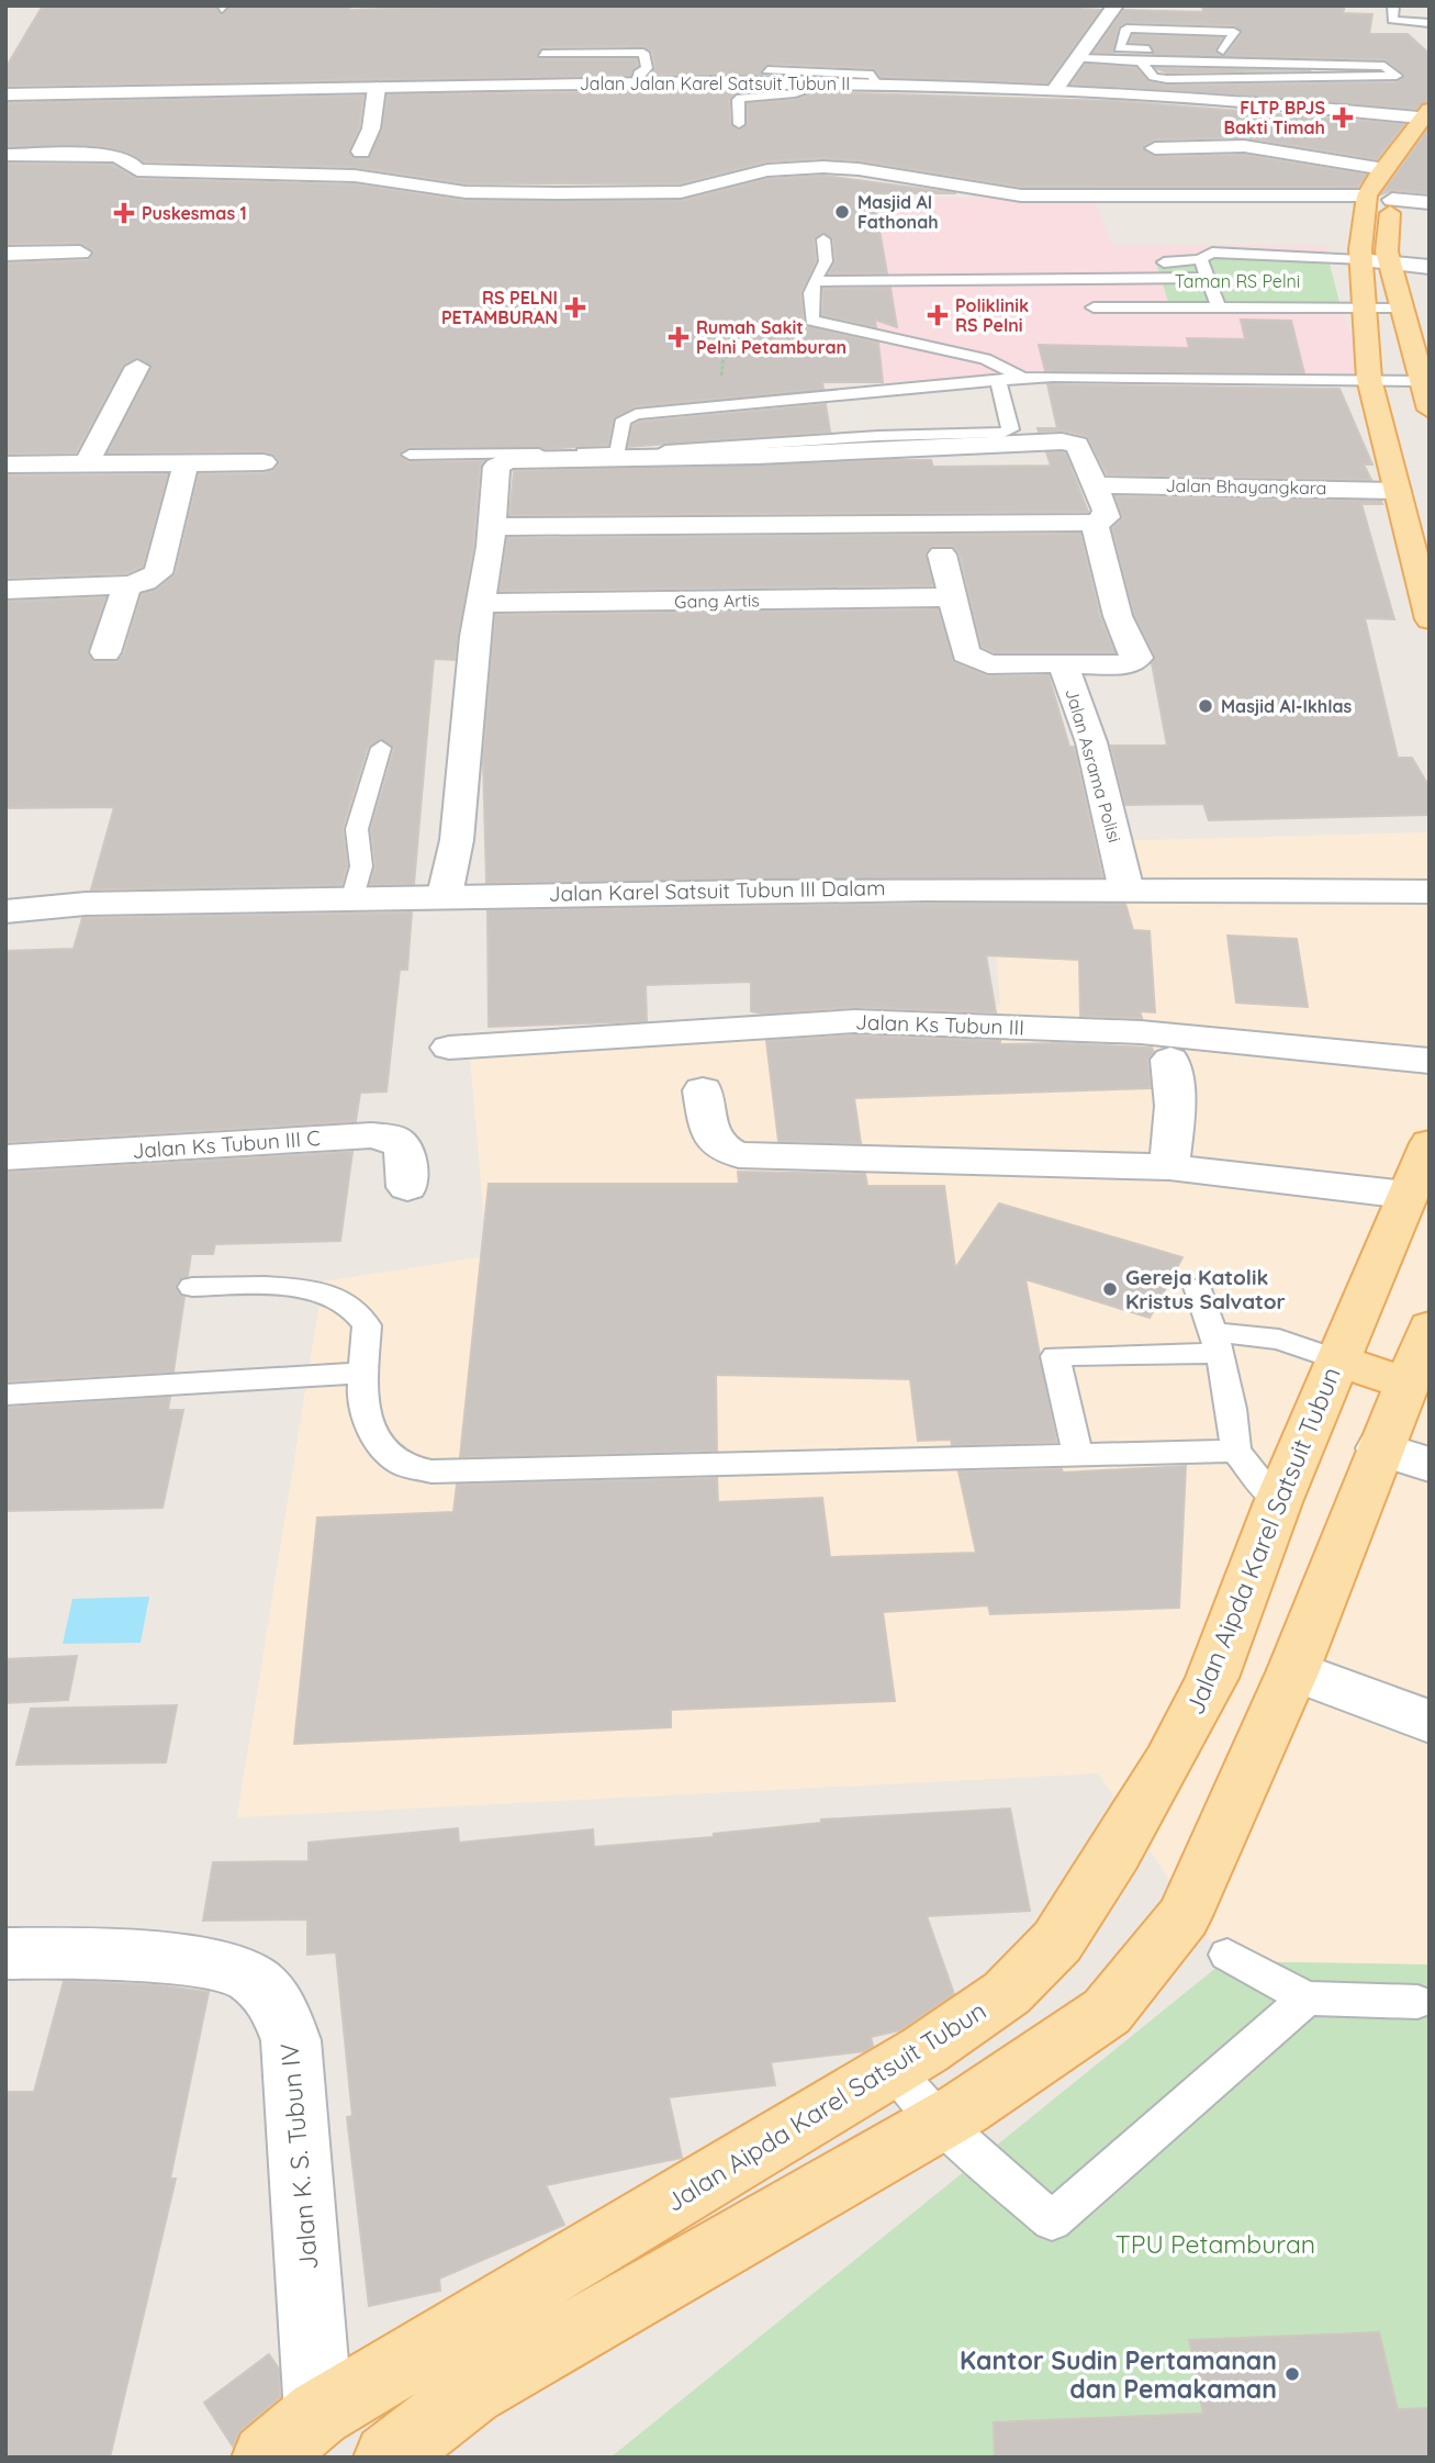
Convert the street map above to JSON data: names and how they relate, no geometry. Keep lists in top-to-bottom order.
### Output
{
  "streets": {
    "main road": ["Jalan Aipda Karel Satsuit Tubun"],
    "street": [
      "Jalan Jalan Karel Satsuit Tubun II",
      "Jalan Bhayangkara",
      "Gang Artis",
      "Jalan Asrama Polisi",
      "Jalan Karel Satsuit Tubun III Dalam",
      "Jalan Ks Tubun III",
      "Jalan Ks Tubun III C",
      "Jalan K. S. Tubun IV"
    ]
  },
  "crossings": [
    ["Gang Artis", "Jalan Asrama Polisi"],
    ["Jalan Asrama Polisi", "Jalan Karel Satsuit Tubun III Dalam"],
    ["Jalan Aipda Karel Satsuit Tubun", "Jalan K. S. Tubun IV"]
  ],
  "parks": ["Taman RS Pelni", "TPU Petamburan"],
  "places": {
    "health": [
      "FLTP BPJS Bakti Timah",
      "Puskesmas 1",
      "RS PELNI PETAMBURAN",
      "Poliklinik RS Pelni",
      "Rumah Sakit Pelni Petamburan"
    ],
    "other": [
      "Masjid Al Fathonah",
      "Masjid Al-Ikhlas",
      "Gereja Katolik Kristus Salvator",
      "Kantor Sudin Pertamanan dan Pemakaman"
    ]
  }
}
